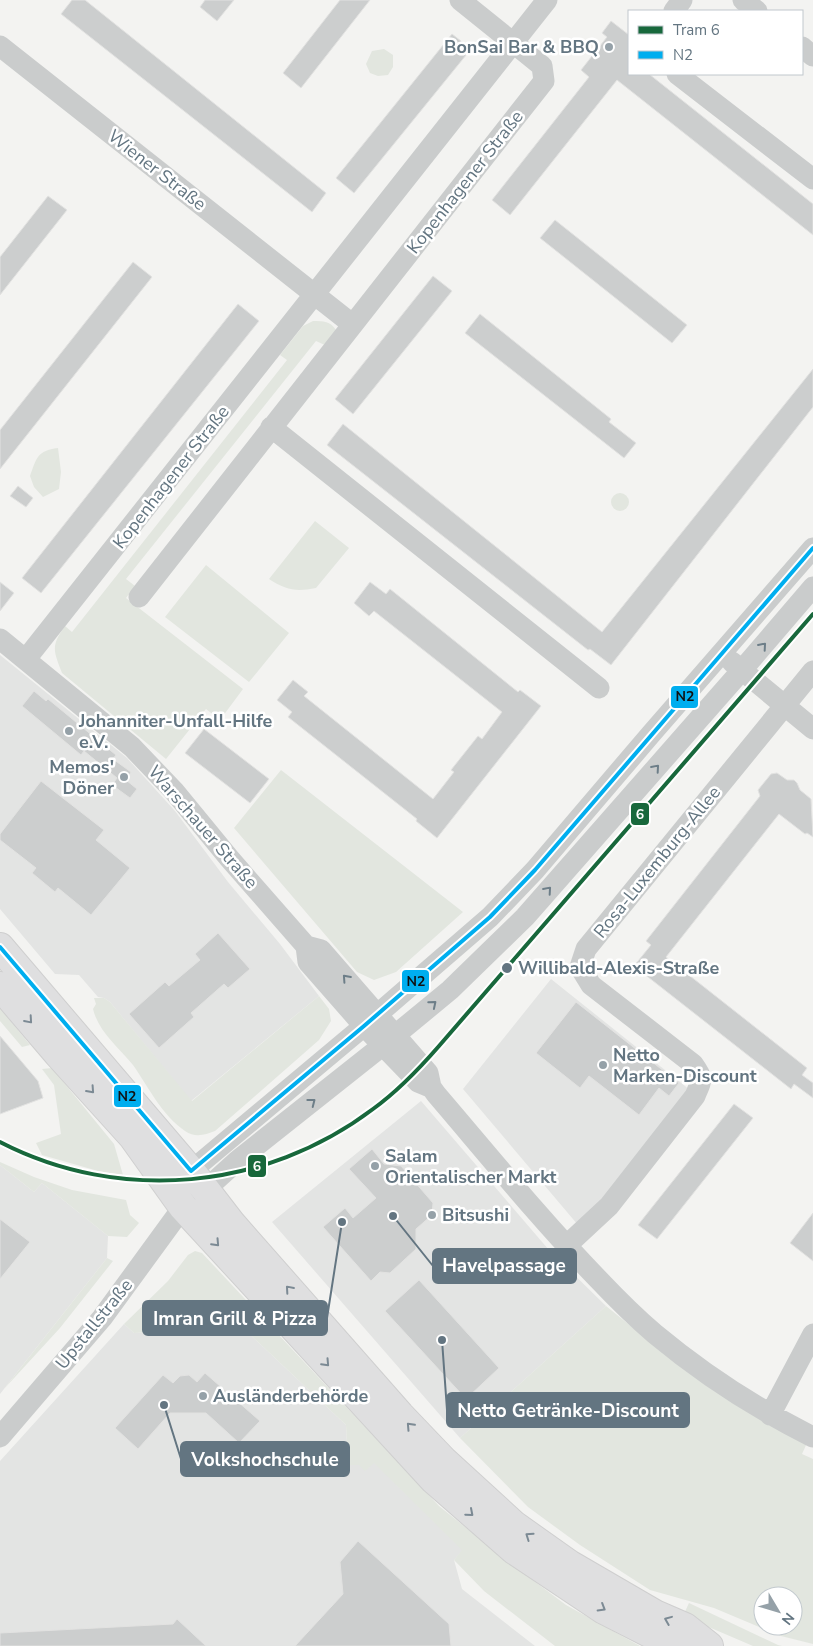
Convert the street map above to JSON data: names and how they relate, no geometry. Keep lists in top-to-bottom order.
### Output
{
  "streets": {
    "street": [
      "Wiener Straße",
      "Kopenhagener Straße",
      "Warschauer Straße",
      "Rosa-Luxemburg-Allee",
      "Upstallstraße"
    ]
  },
  "crossings": [
    ["Wiener Straße", "Kopenhagener Straße"],
    ["Kopenhagener Straße", "Warschauer Straße"]
  ],
  "places": [
    "BonSai Bar & BBQ",
    "Johanniter-Unfall-Hilfe e.V.",
    "Memos' Döner",
    "Willibald-Alexis-Straße",
    "Netto Marken-Discount",
    "Salam Orientalischer Markt",
    "Bitsushi",
    "Havelpassage",
    "Imran Grill & Pizza",
    "Netto Getränke-Discount",
    "Ausländerbehörde",
    "Volkshochschule"
  ],
  "lines": ["transit line N2", "tram line 6"],
  "legend": ["Tram 6", "N2"],
  "north": "bottom right"
}
